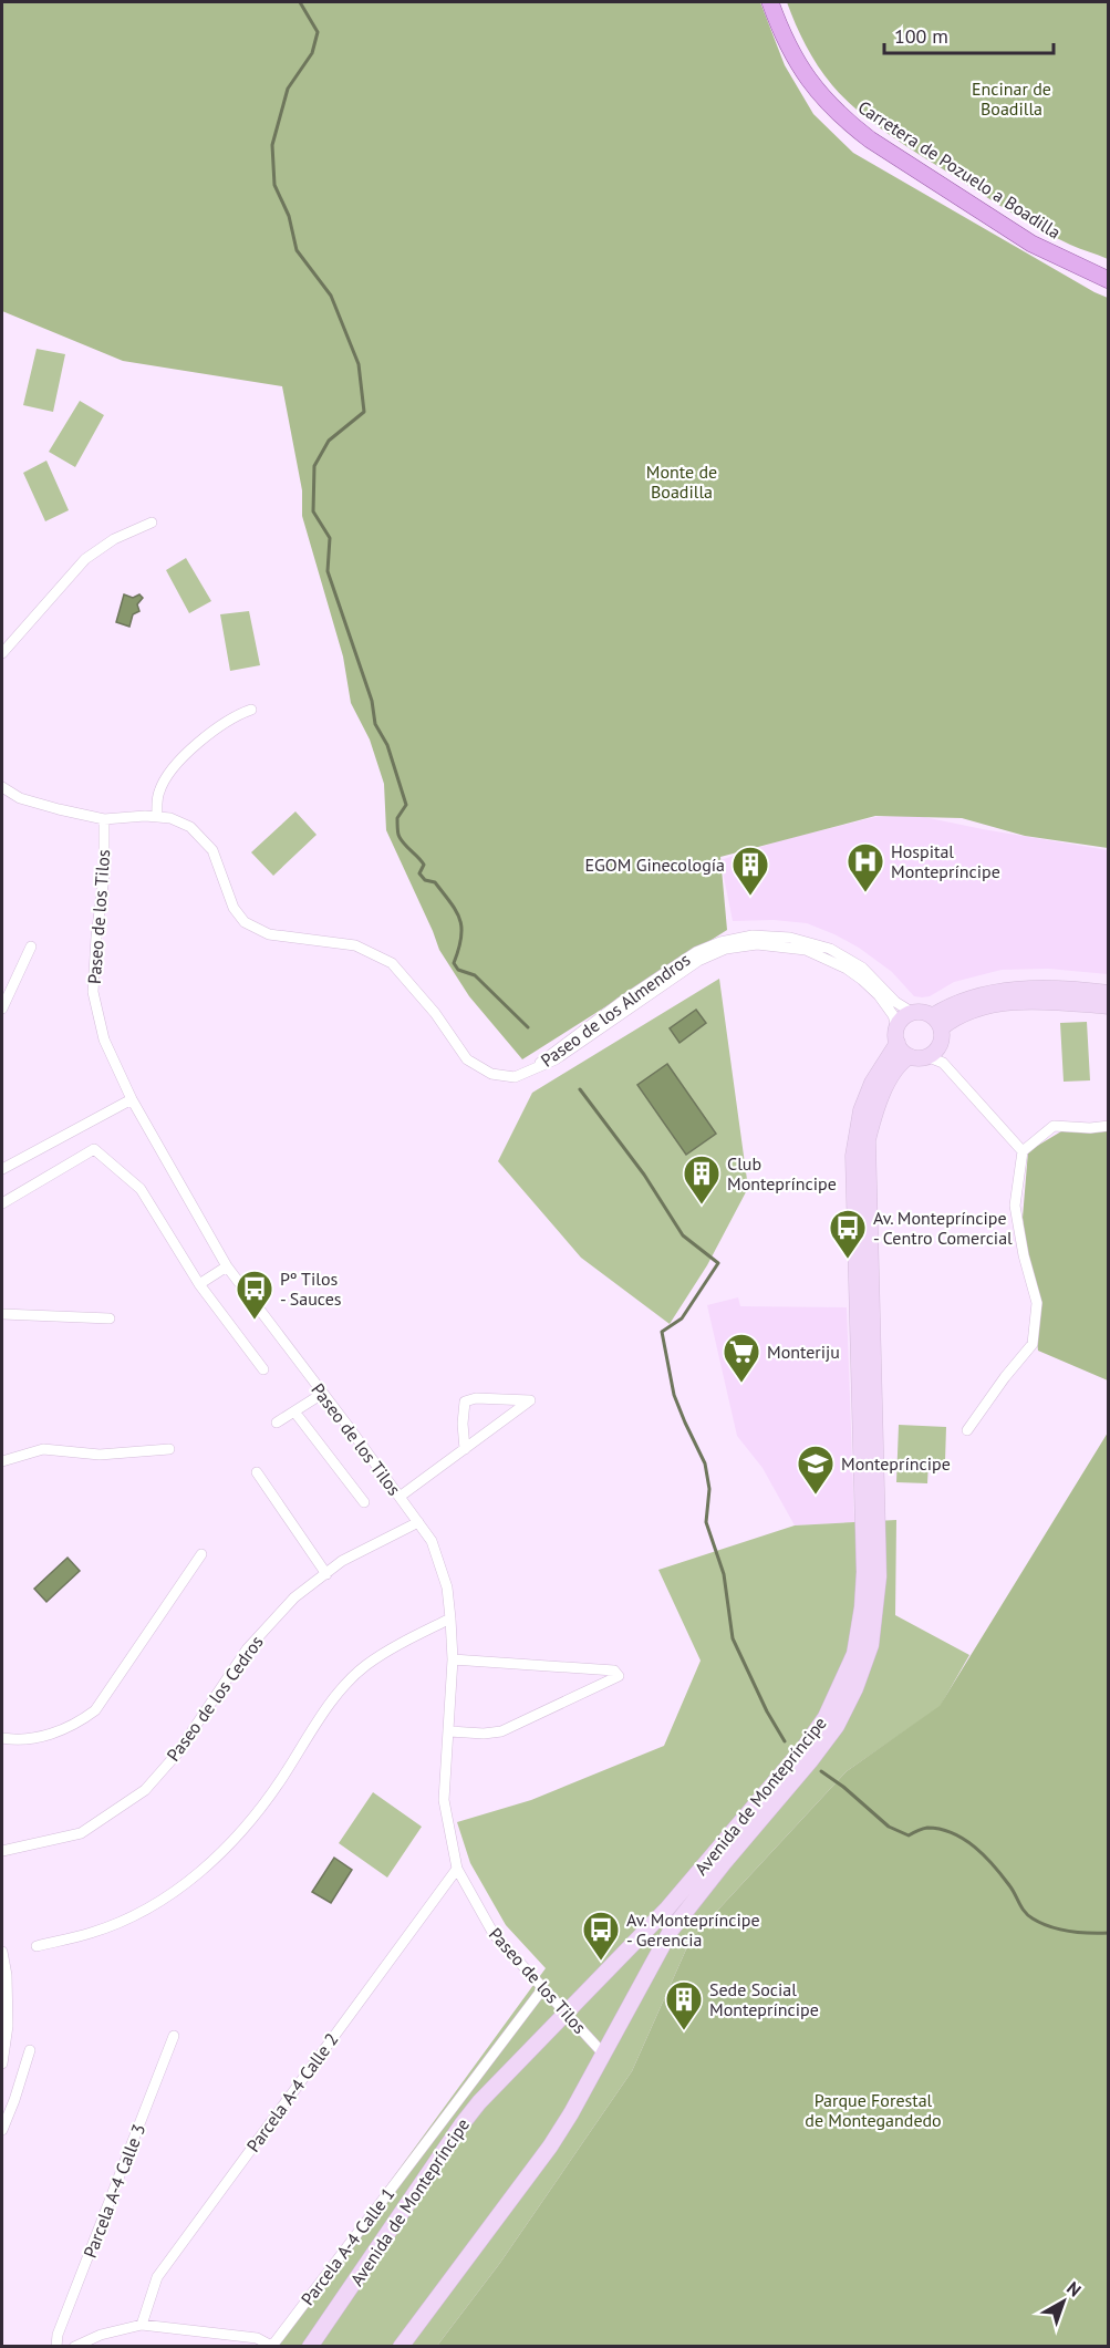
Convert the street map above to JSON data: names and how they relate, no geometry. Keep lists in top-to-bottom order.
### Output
{
  "streets": {
    "main road": ["Carretera de Pozuelo a Boadilla"],
    "street": [
      "Paseo de los Tilos",
      "Paseo de los Almendros",
      "Paseo de los Cedros",
      "Avenida de Montepríncipe",
      "Parcela A-4 Calle 2",
      "Parcela A-4 Calle 3",
      "Parcela A-4 Calle 1"
    ]
  },
  "crossings": [
    ["Paseo de los Tilos", "Paseo de los Almendros"],
    ["Paseo de los Tilos", "Paseo de los Cedros"],
    ["Paseo de los Tilos", "Avenida de Montepríncipe"],
    ["Paseo de los Tilos", "Parcela A-4 Calle 2"],
    ["Paseo de los Tilos", "Parcela A-4 Calle 1"],
    ["Paseo de los Almendros", "Avenida de Montepríncipe"]
  ],
  "parks": ["Encinar de Boadilla", "Monte de Boadilla", "Parque Forestal de Montegandedo"],
  "places": {
    "hospital": ["Hospital Montepríncipe"],
    "building": ["EGOM Ginecología", "Club Montepríncipe", "Sede Social Montepríncipe"],
    "bus stop": ["Av. Montepríncipe - Centro Comercial", "Pº Tilos - Sauces", "Av. Montepríncipe - Gerencia"],
    "supermarket": ["Monteriju"],
    "school or university": ["Montepríncipe"]
  },
  "scale_bar": "100 m",
  "north": "top right"
}
